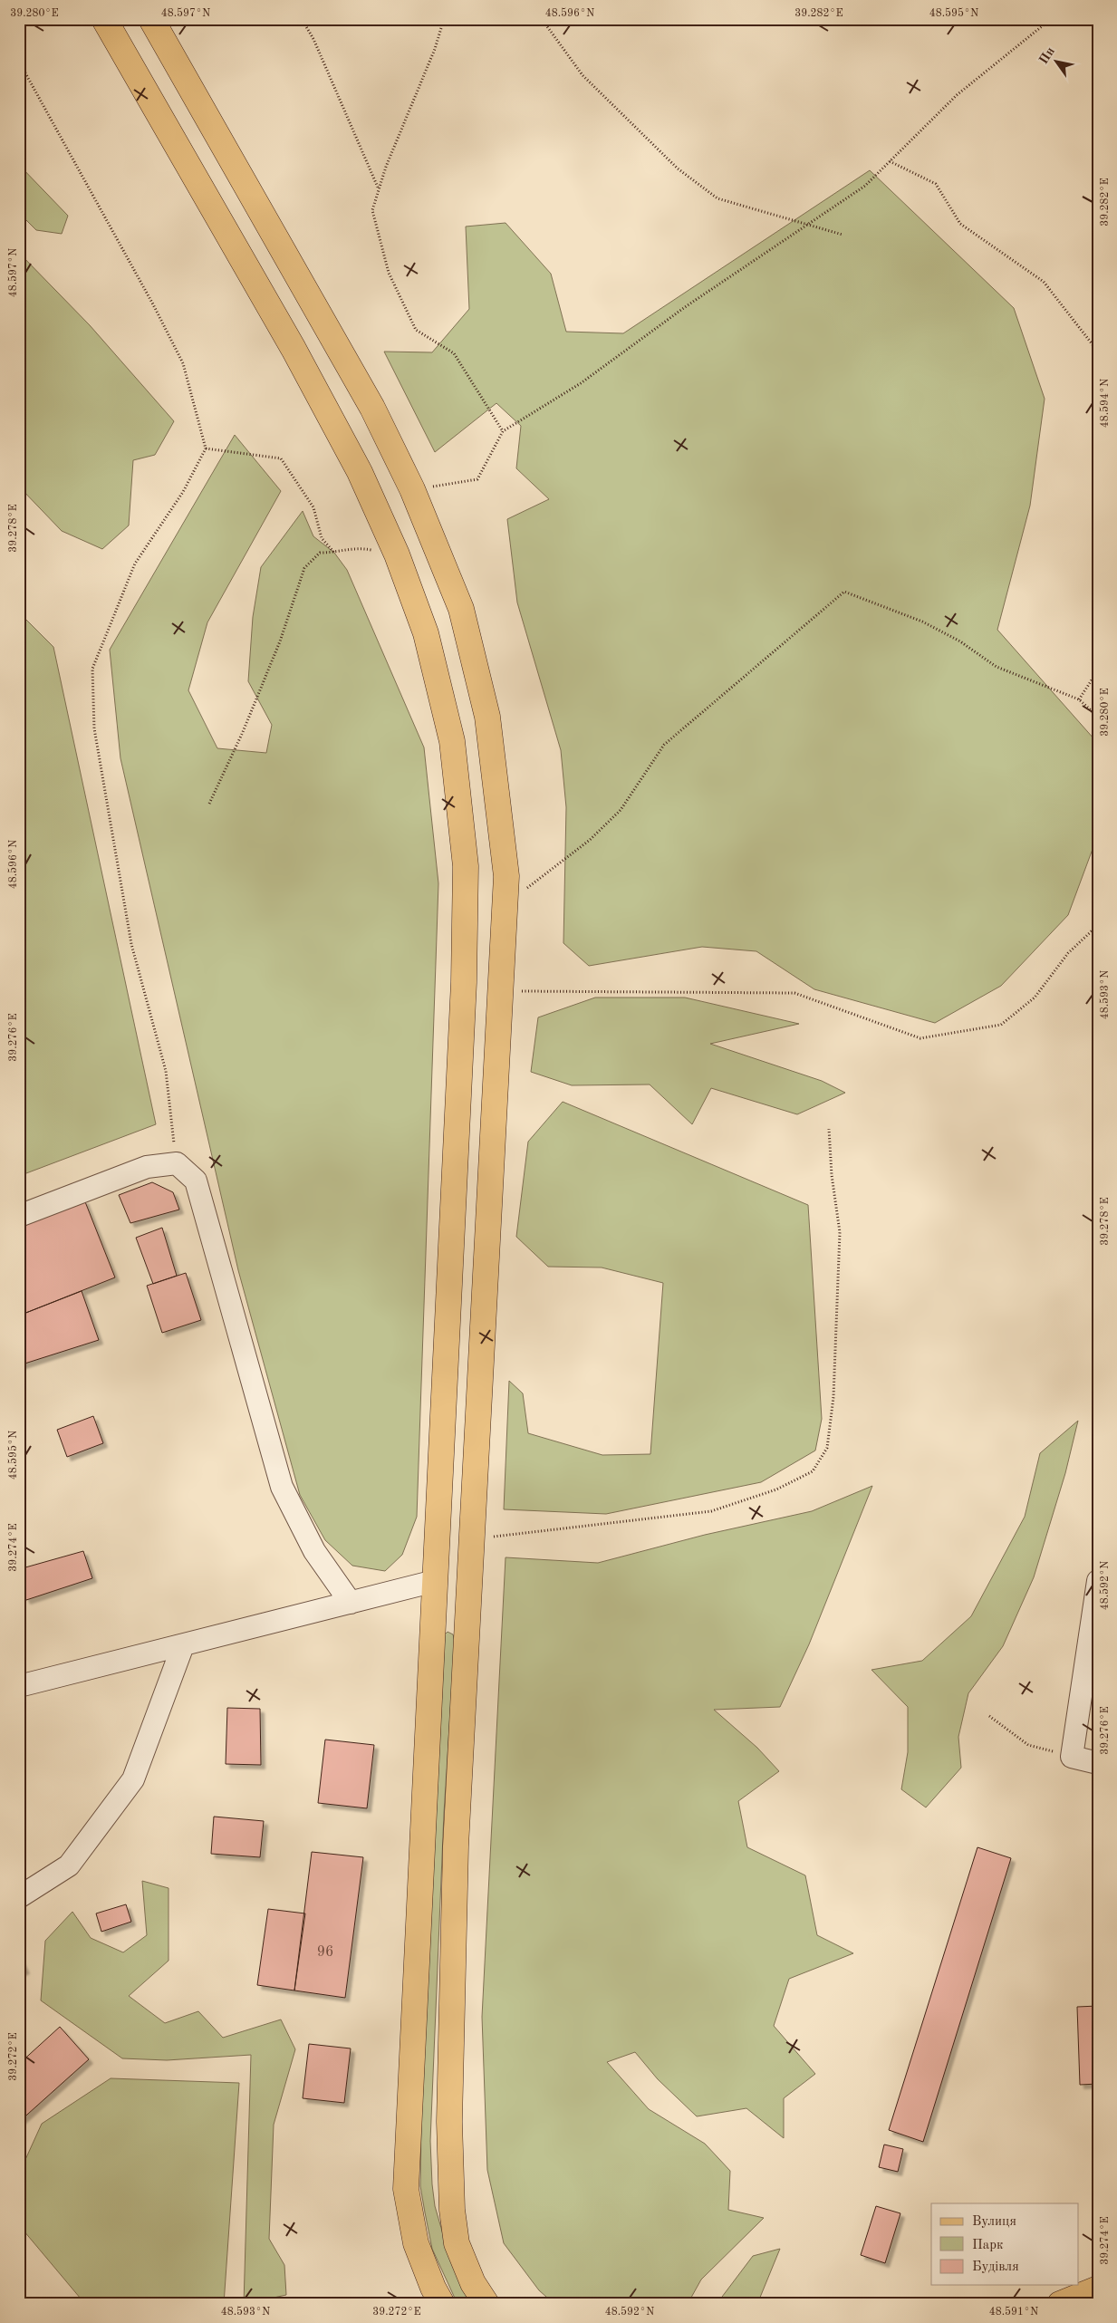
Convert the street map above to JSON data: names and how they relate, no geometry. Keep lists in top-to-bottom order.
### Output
{
  "house_numbers": ["96"],
  "legend": ["Вулиця", "Парк", "Будівля"],
  "north": "top left",
  "coordinates": [
    "39.280°E",
    "48.597°N",
    "48.596°N",
    "39.282°E",
    "48.595°N",
    "48.594°N",
    "39.278°E",
    "48.593°N",
    "39.276°E",
    "39.274°E",
    "48.592°N",
    "39.272°E",
    "48.591°N"
  ]
}
